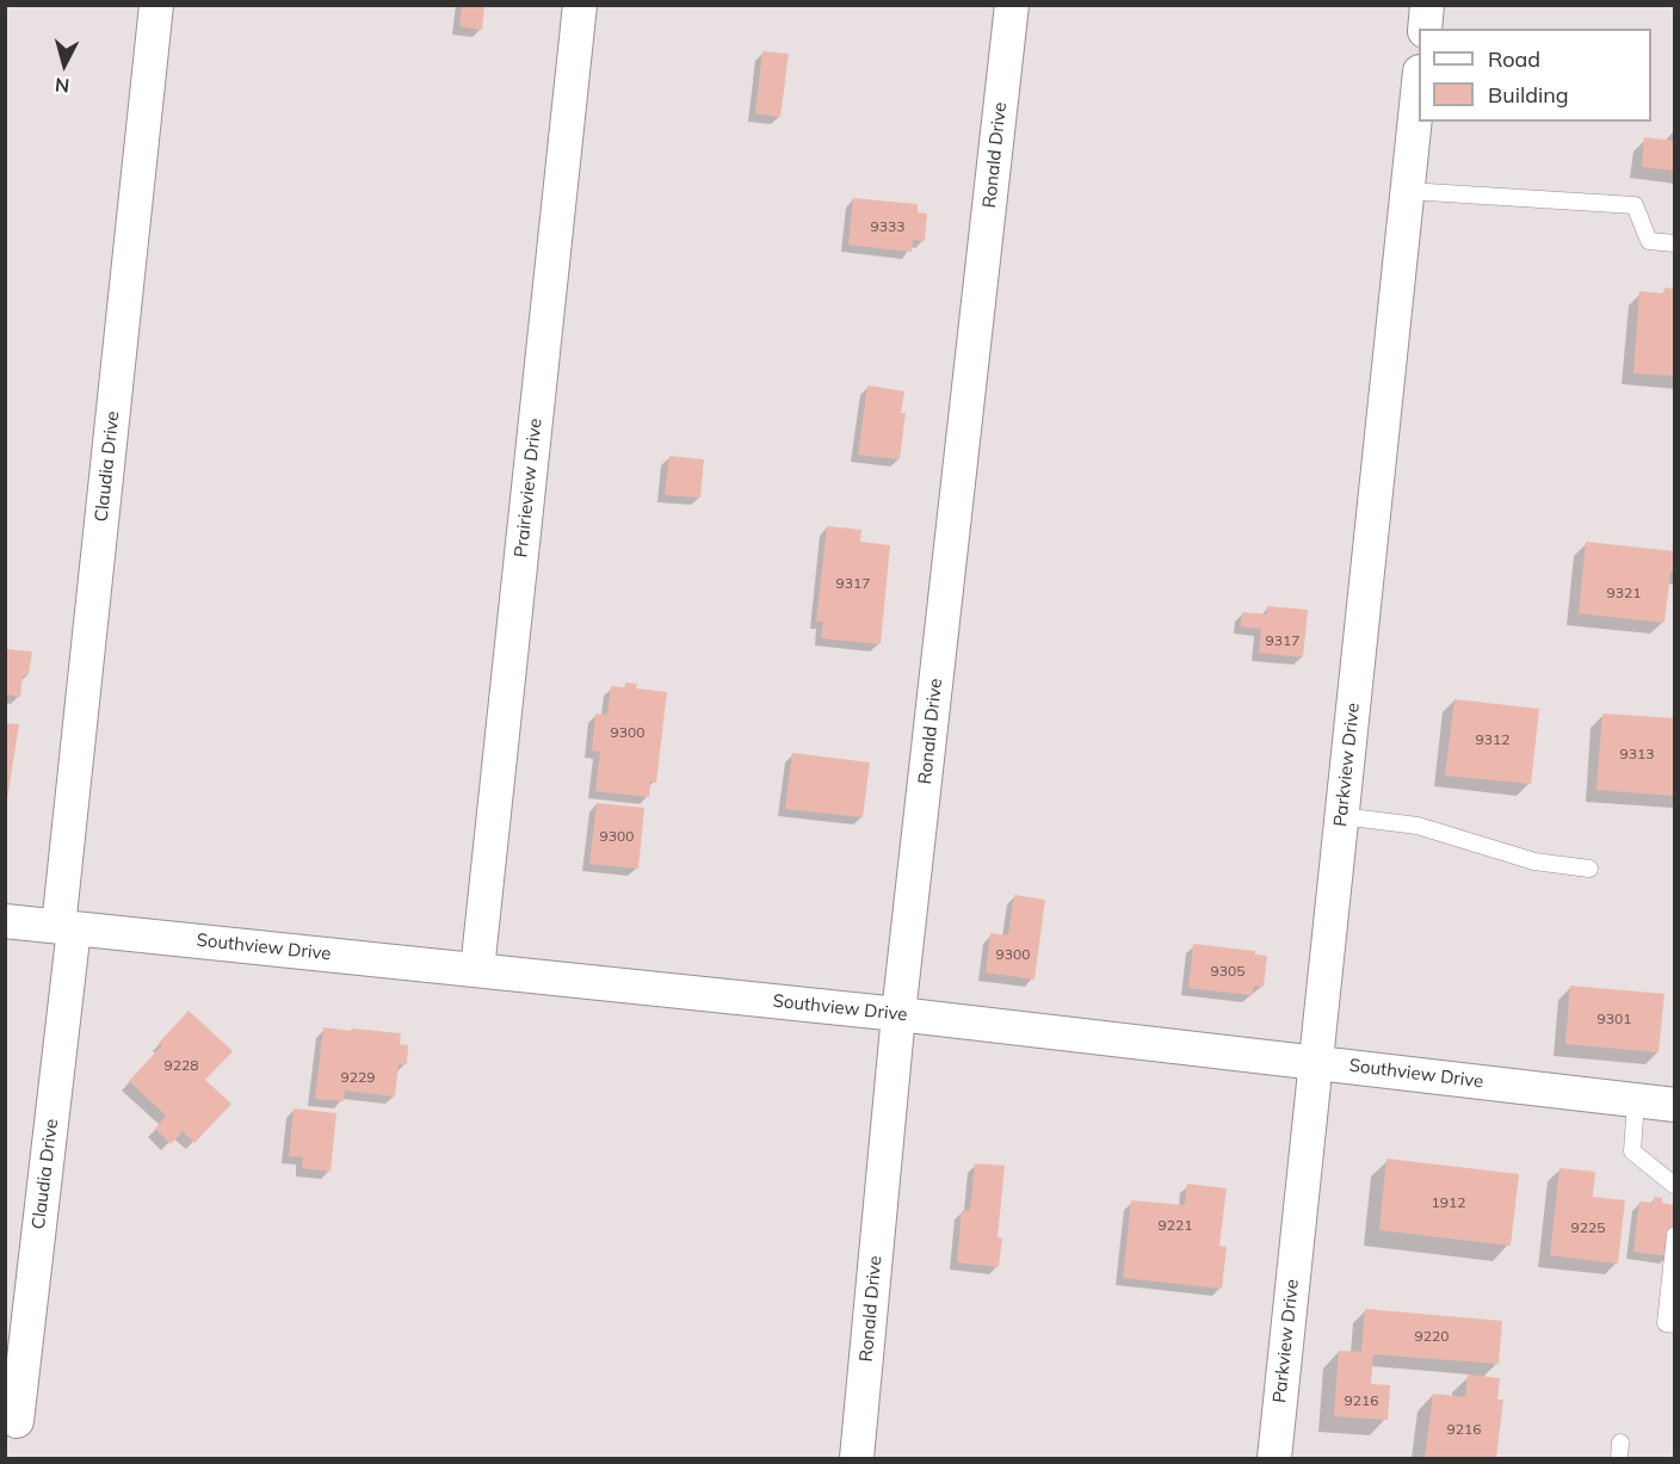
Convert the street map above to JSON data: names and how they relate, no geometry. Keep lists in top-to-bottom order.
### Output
{
  "streets": {
    "street": [
      "Ronald Drive",
      "Claudia Drive",
      "Prairieview Drive",
      "Parkview Drive",
      "Southview Drive"
    ]
  },
  "crossings": [
    ["Ronald Drive", "Southview Drive"],
    ["Claudia Drive", "Southview Drive"],
    ["Prairieview Drive", "Southview Drive"],
    ["Parkview Drive", "Southview Drive"]
  ],
  "house_numbers": [
    "9333",
    "9317",
    "9321",
    "9317",
    "9300",
    "9312",
    "9313",
    "9300",
    "9300",
    "9305",
    "9301",
    "9228",
    "9229",
    "1912",
    "9221",
    "9225",
    "9220",
    "9216",
    "9216"
  ],
  "legend": ["Road", "Building"],
  "north": "bottom"
}
